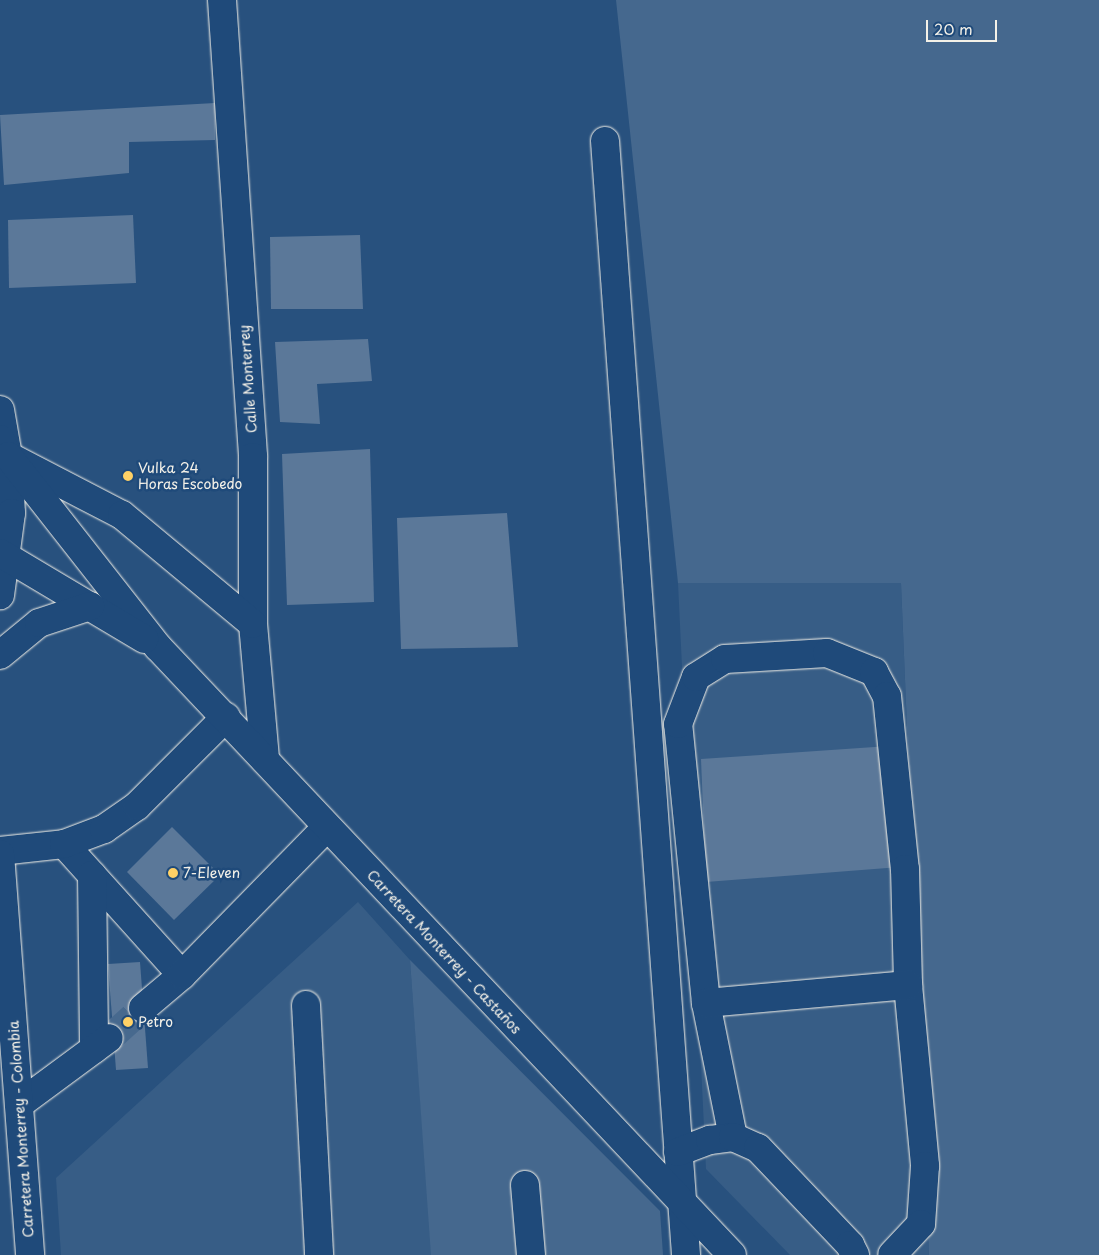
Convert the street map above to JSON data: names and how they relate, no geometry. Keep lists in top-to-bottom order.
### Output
{
  "streets": {
    "main road": ["Calle Monterrey", "Carretera Monterrey - Castaños", "Carretera Monterrey - Colombia"]
  },
  "crossings": [
    ["Calle Monterrey", "Carretera Monterrey - Castaños"]
  ],
  "places": ["Vulka 24 Horas Escobedo", "7-Eleven", "Petro"],
  "scale_bar": "20 m"
}
